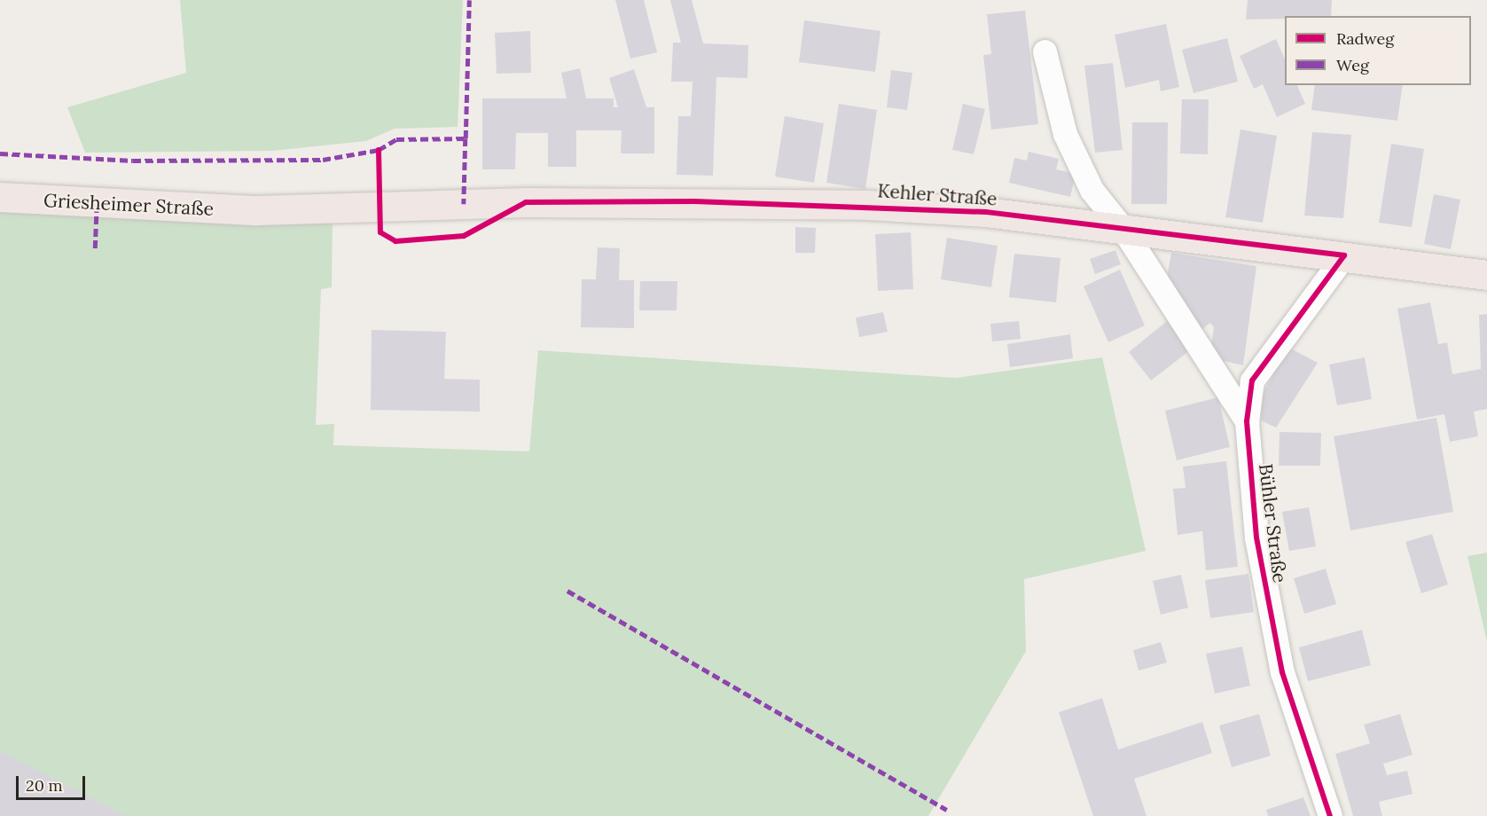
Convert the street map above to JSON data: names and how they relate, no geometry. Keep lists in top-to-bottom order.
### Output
{
  "streets": {
    "main road": ["Kehler Straße", "Griesheimer Straße"],
    "street": ["Bühler Straße"]
  },
  "crossings": [
    ["Kehler Straße", "Griesheimer Straße"],
    ["Kehler Straße", "Bühler Straße"]
  ],
  "legend": ["Radweg", "Weg"],
  "scale_bar": "20 m"
}
